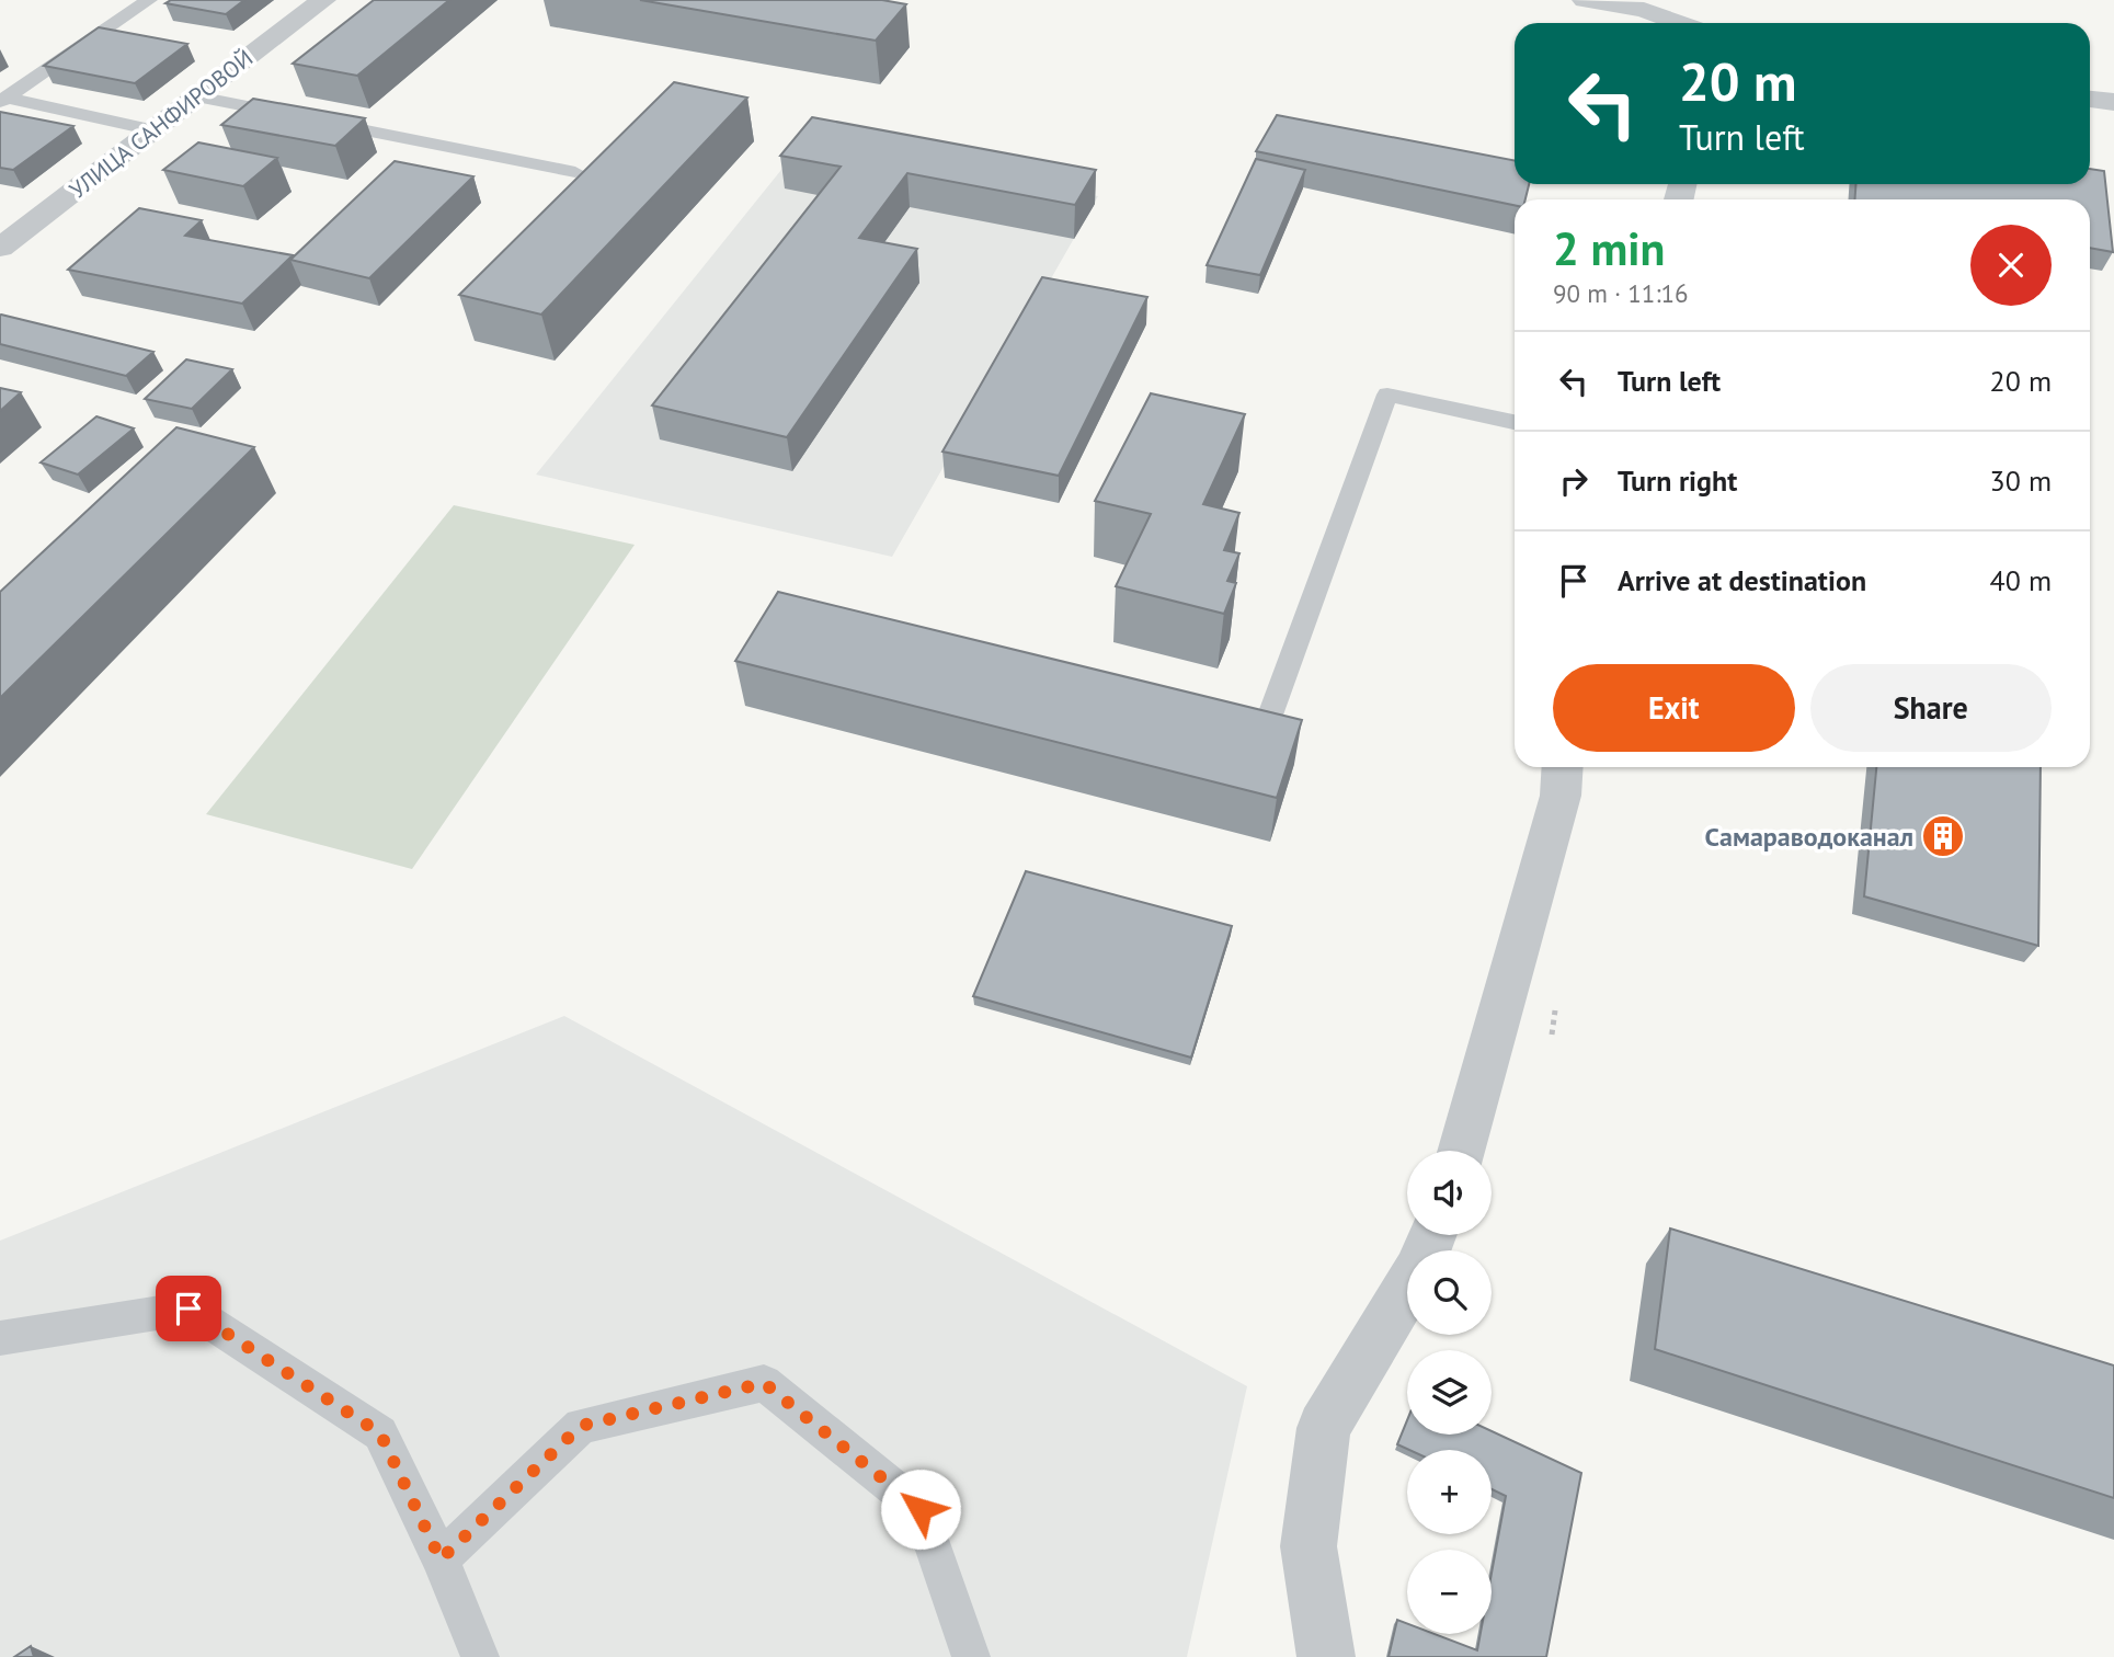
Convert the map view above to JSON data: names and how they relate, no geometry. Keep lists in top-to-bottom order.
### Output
{
  "streets": {
    "street": ["УЛИЦА САНФИРОВОЙ"]
  },
  "places": {
    "building": ["Самараводоканал"]
  },
  "page": {
    "turn": ["20 m", "Turn left"],
    "heading": ["2 min", "90 m · 11:16"],
    "list": [
      {
        "name": "Turn left",
        "value": "20 m"
      },
      {
        "name": "Turn right",
        "value": "30 m"
      },
      {
        "name": "Arrive at destination",
        "value": "40 m"
      }
    ],
    "buttons": ["Exit", "Share"],
    "map_buttons": ["+", "−"]
  }
}
